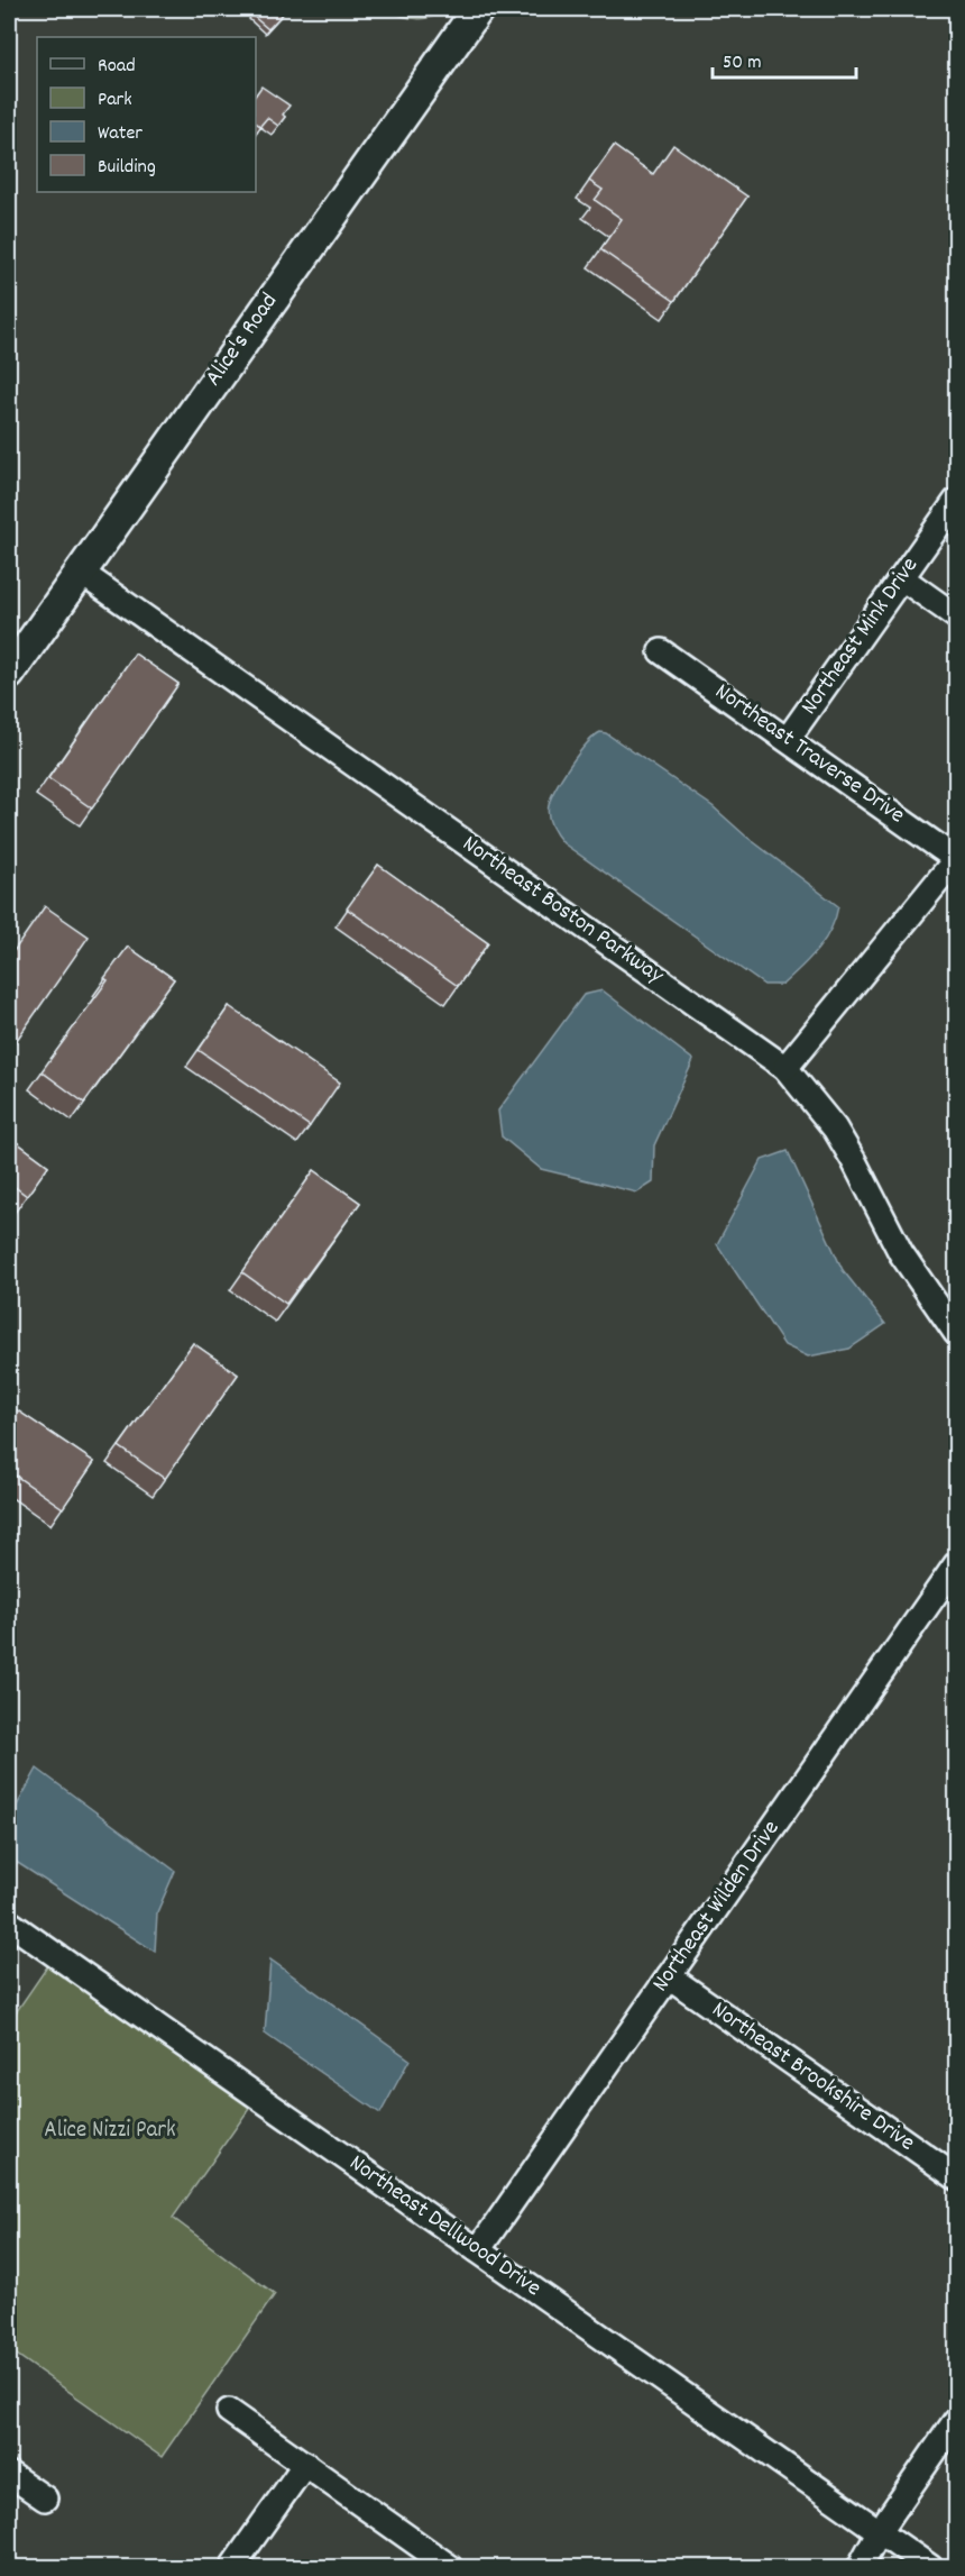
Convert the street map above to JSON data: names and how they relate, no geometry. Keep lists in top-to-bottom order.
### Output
{
  "streets": {
    "main road": ["Alice's Road"],
    "street": [
      "Northeast Mink Drive",
      "Northeast Traverse Drive",
      "Northeast Boston Parkway",
      "Northeast Wilden Drive",
      "Northeast Brookshire Drive",
      "Northeast Dellwood Drive"
    ]
  },
  "crossings": [
    ["Alice's Road", "Northeast Boston Parkway"],
    ["Northeast Mink Drive", "Northeast Traverse Drive"],
    ["Northeast Wilden Drive", "Northeast Brookshire Drive"],
    ["Northeast Wilden Drive", "Northeast Dellwood Drive"]
  ],
  "parks": ["Alice Nizzi Park"],
  "legend": [
    "Road",
    "Park",
    "Water",
    "Building"
  ],
  "scale_bar": "50 m"
}
